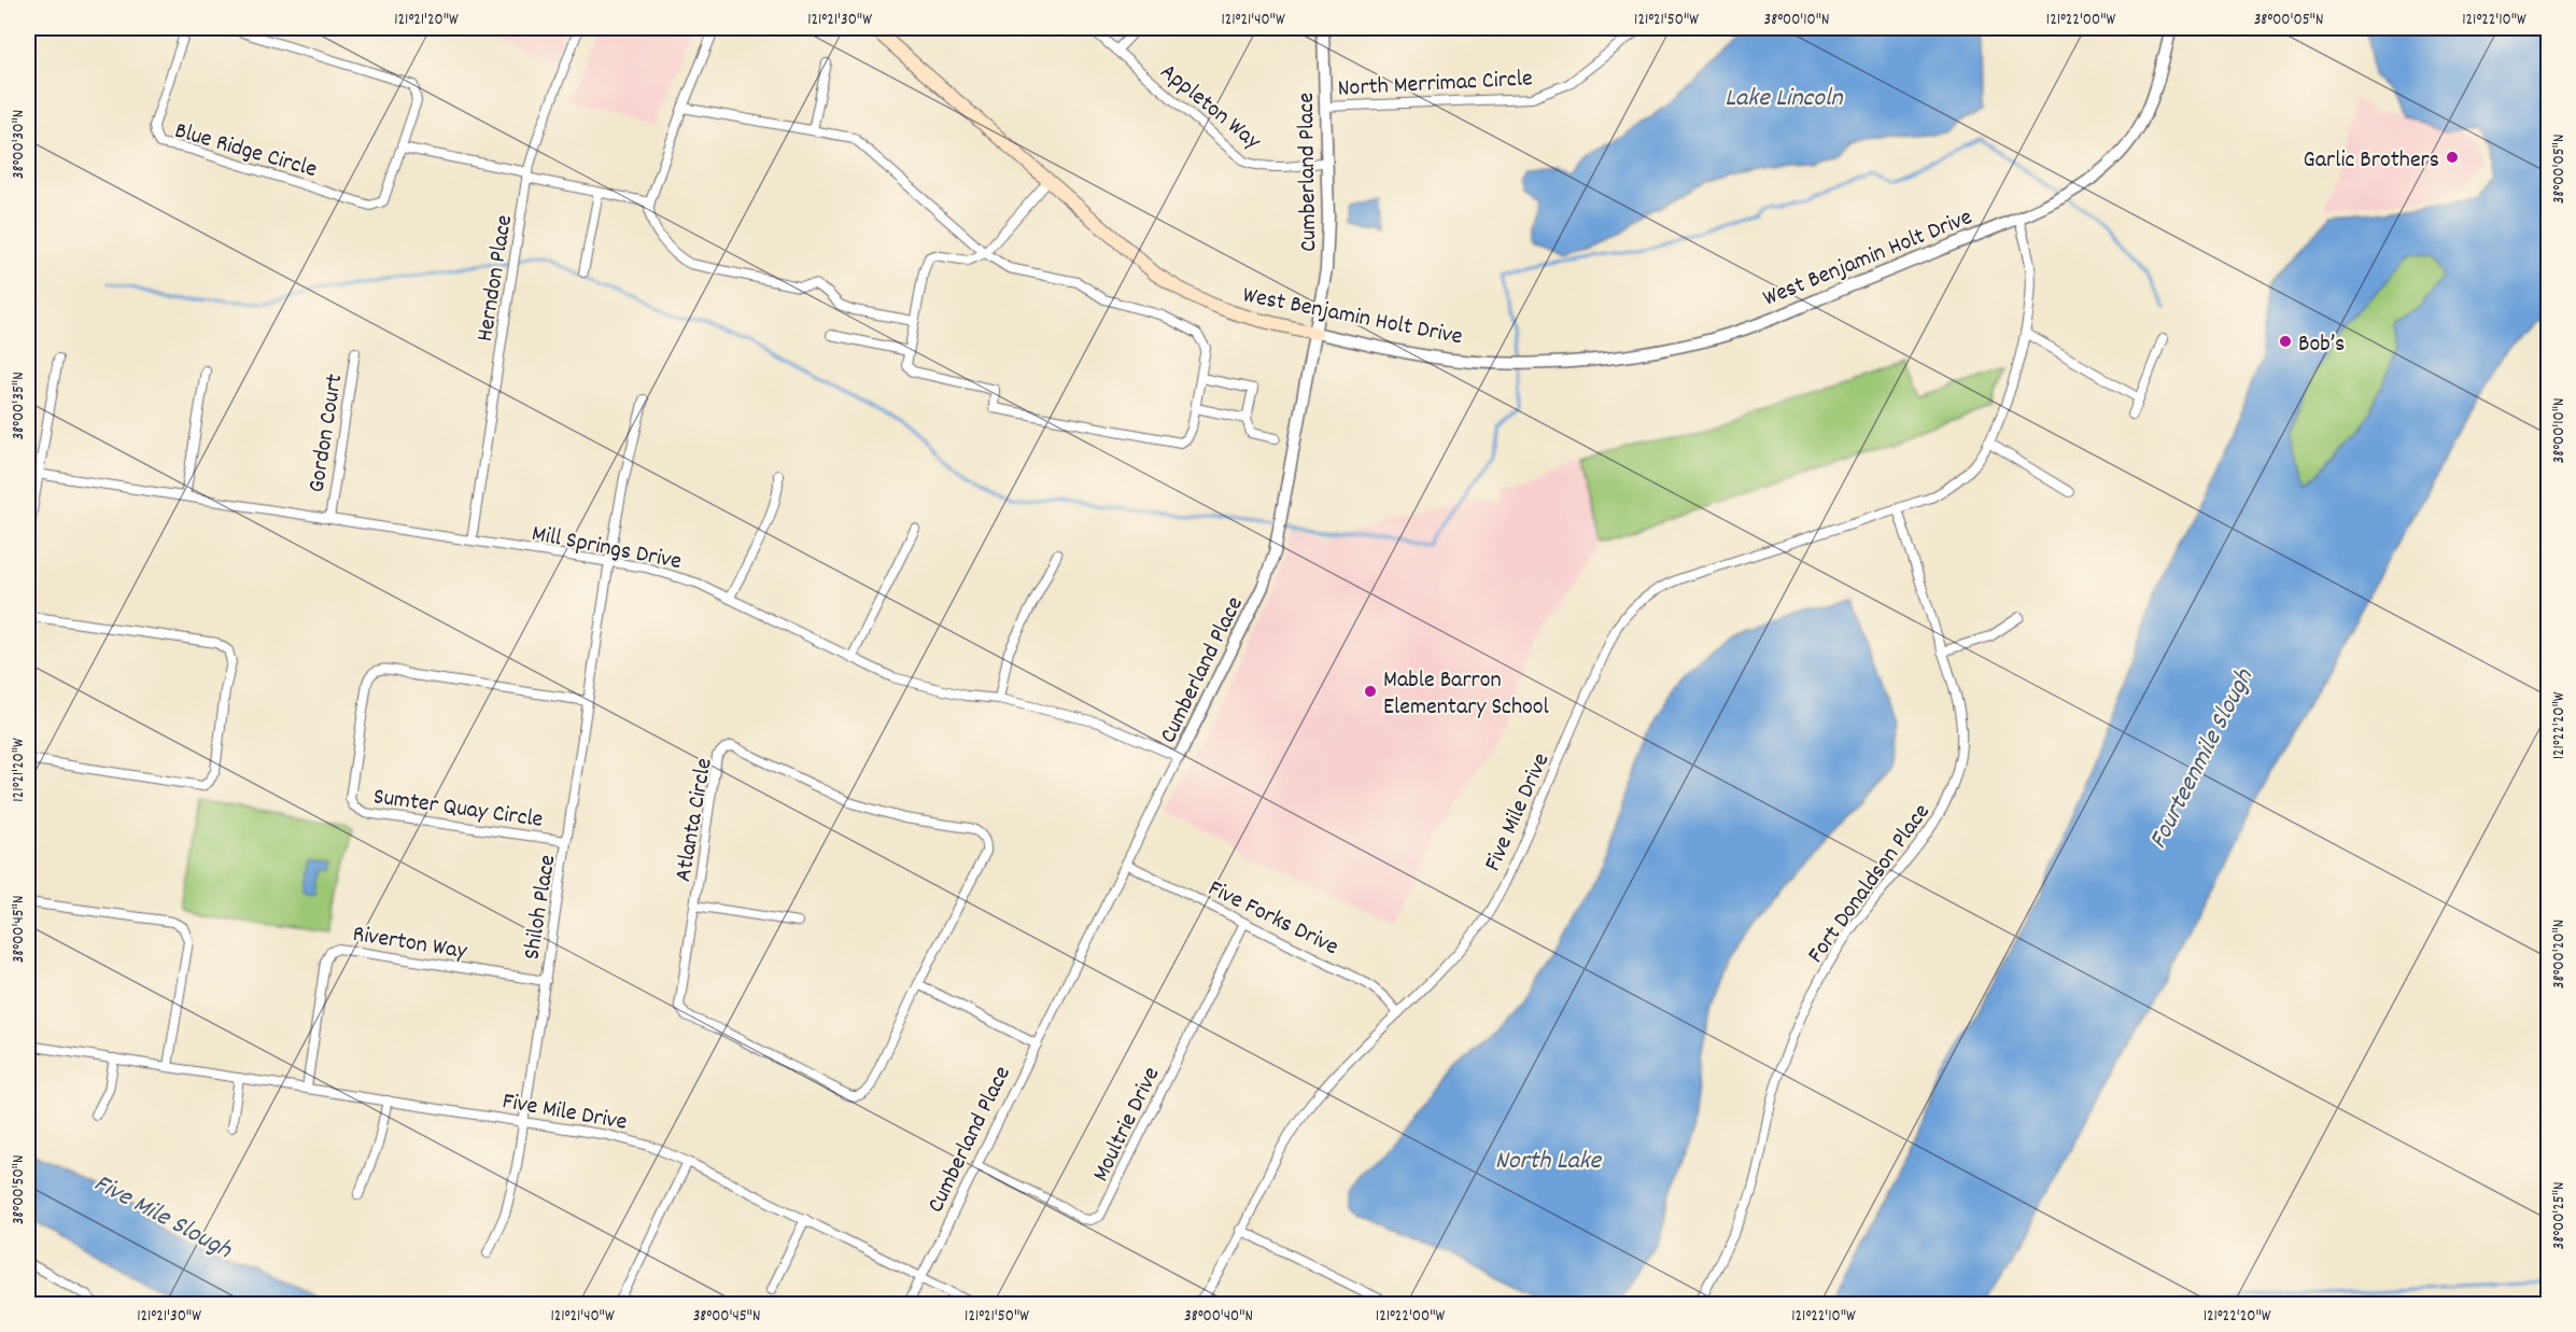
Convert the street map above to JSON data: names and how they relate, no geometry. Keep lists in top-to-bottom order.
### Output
{
  "streets": {
    "main road": ["West Benjamin Holt Drive"],
    "street": [
      "North Merrimac Circle",
      "Appleton Way",
      "Blue Ridge Circle",
      "Cumberland Place",
      "Herndon Place",
      "Gordon Court",
      "Mill Springs Drive",
      "Sumter Quay Circle",
      "Five Mile Drive",
      "Atlanta Circle",
      "Fort Donaldson Place",
      "Shiloh Place",
      "Five Forks Drive",
      "Riverton Way",
      "Moultrie Drive"
    ]
  },
  "crossings": [
    ["North Merrimac Circle", "Cumberland Place"],
    ["Appleton Way", "Cumberland Place"],
    ["Cumberland Place", "West Benjamin Holt Drive"],
    ["Cumberland Place", "Mill Springs Drive"],
    ["Cumberland Place", "Five Mile Drive"],
    ["Cumberland Place", "Five Forks Drive"],
    ["Cumberland Place", "Moultrie Drive"],
    ["West Benjamin Holt Drive", "Five Mile Drive"],
    ["Herndon Place", "Mill Springs Drive"],
    ["Gordon Court", "Mill Springs Drive"],
    ["Mill Springs Drive", "Shiloh Place"],
    ["Sumter Quay Circle", "Shiloh Place"],
    ["Five Mile Drive", "Fort Donaldson Place"],
    ["Five Mile Drive", "Shiloh Place"],
    ["Five Mile Drive", "Five Forks Drive"],
    ["Five Mile Drive", "Riverton Way"],
    ["Shiloh Place", "Riverton Way"],
    ["Five Forks Drive", "Moultrie Drive"]
  ],
  "water": [
    "Lake Lincoln",
    "Fourteenmile Slough",
    "North Lake",
    "Five Mile Slough"
  ],
  "places": ["Garlic Brothers", "Bob’s", "Mable Barron Elementary School"],
  "coordinates": [
    "121°21'20\"W",
    "121°21'30\"W",
    "121°21'40\"W",
    "121°21'50\"W",
    "38°00'10\"N",
    "121°22'00\"W",
    "38°00'05\"N",
    "121°22'10\"W",
    "38°00'30\"N",
    "38°00'35\"N",
    "121°22'20\"W",
    "38°00'45\"N",
    "38°00'20\"N",
    "38°00'50\"N",
    "38°00'25\"N",
    "38°00'40\"N"
  ]
}
